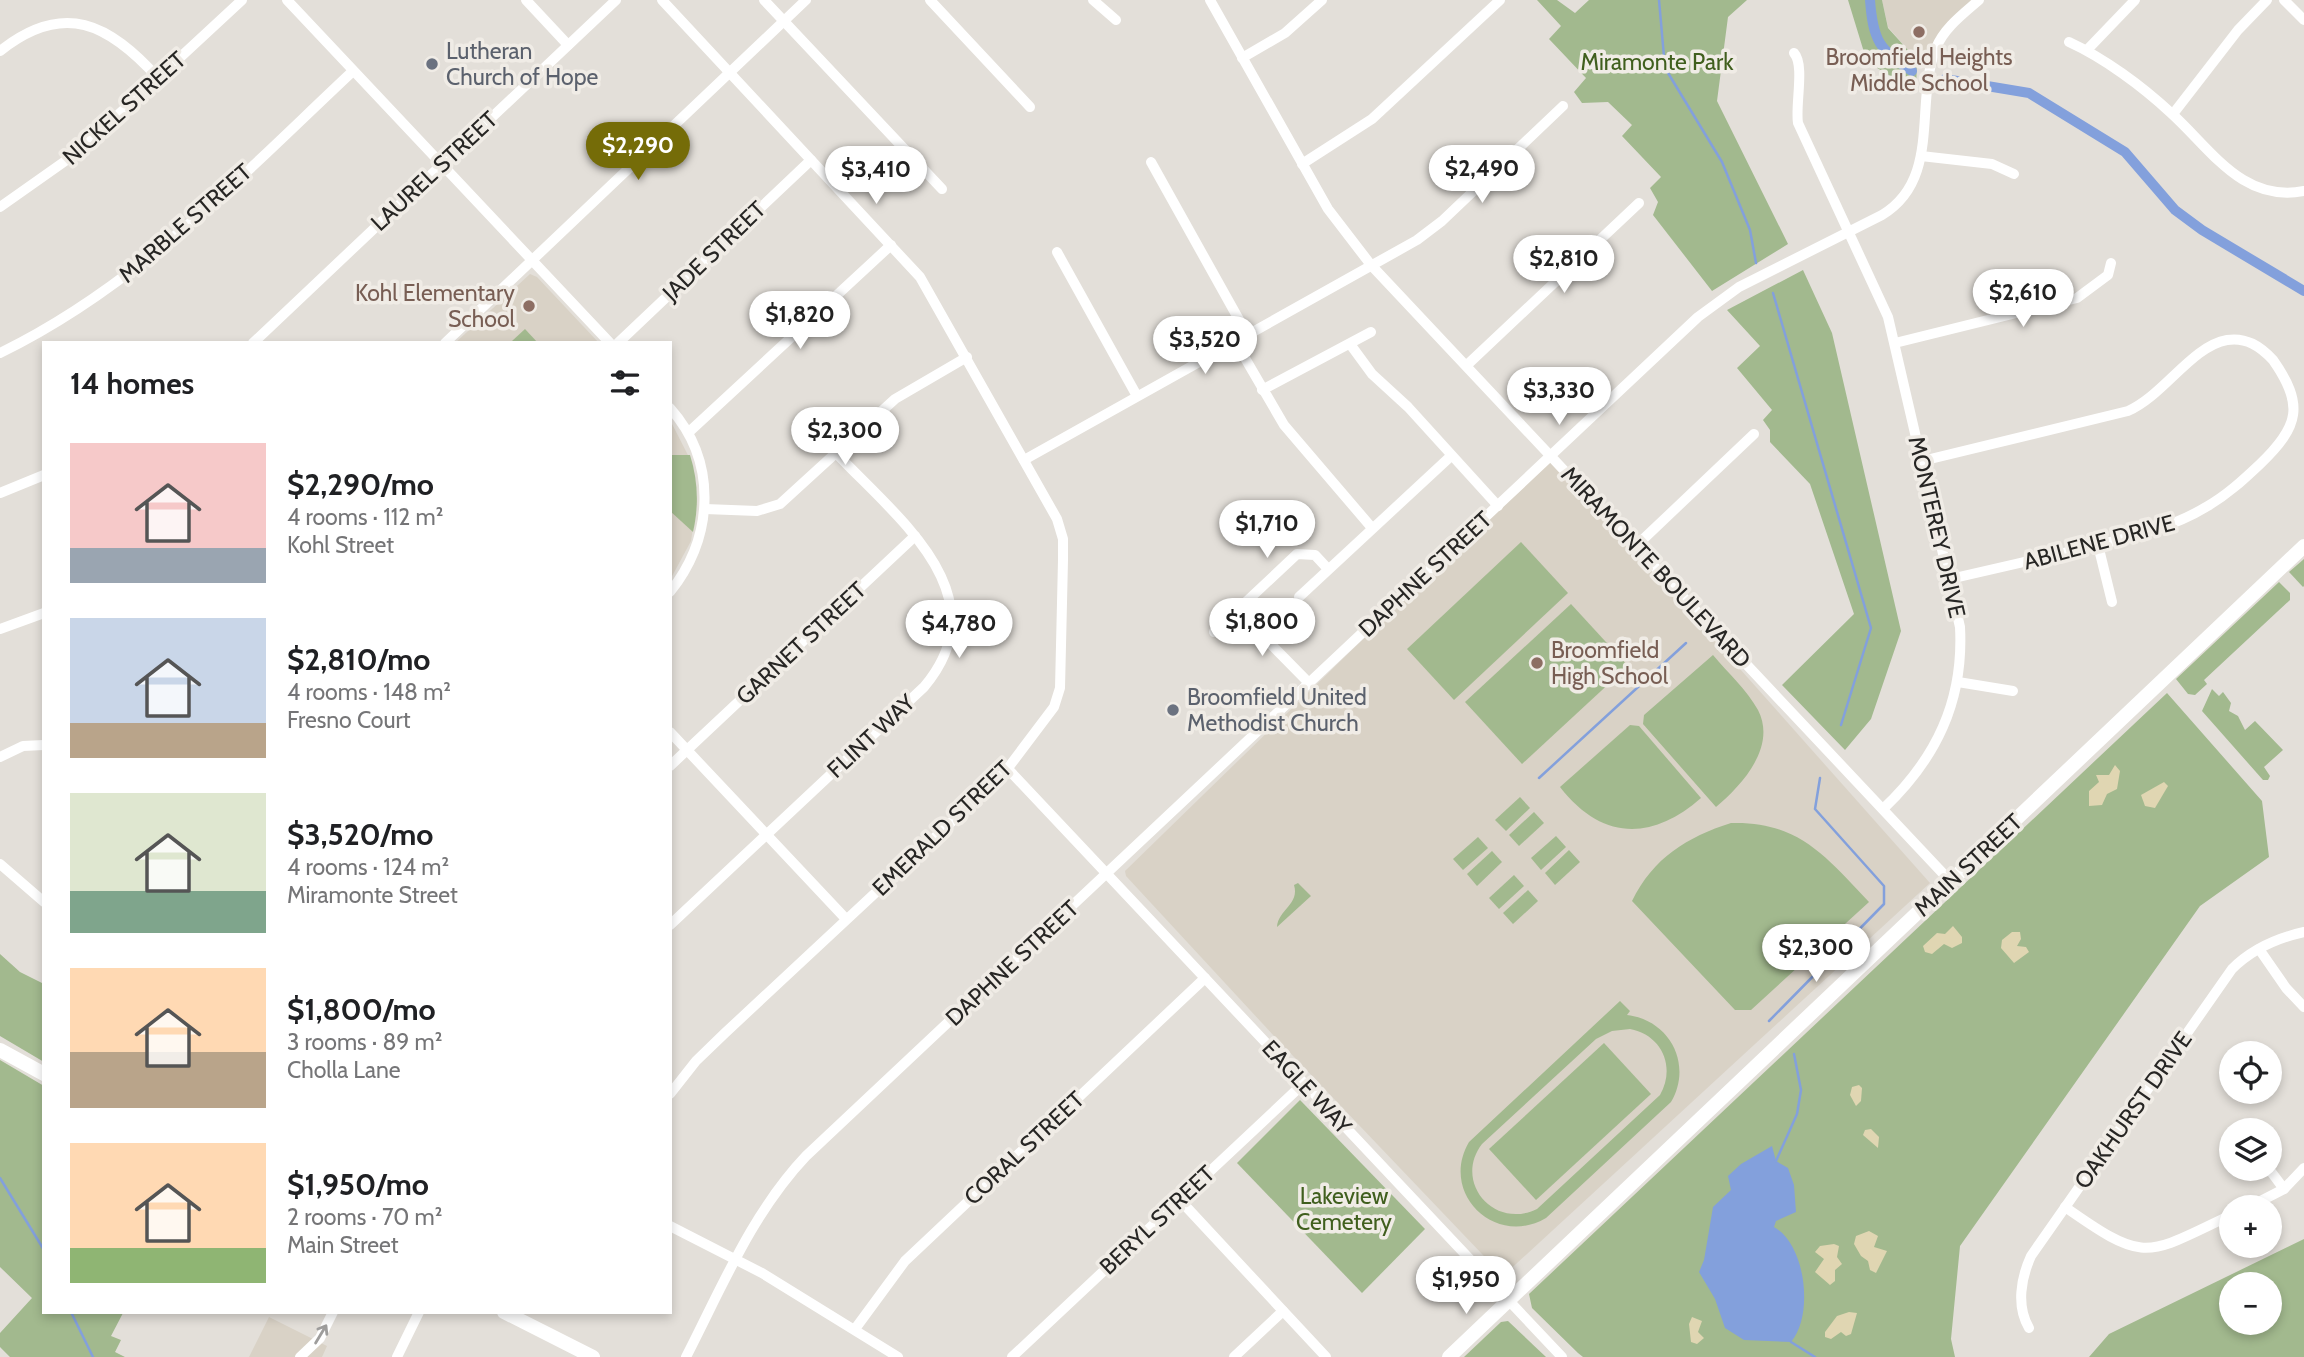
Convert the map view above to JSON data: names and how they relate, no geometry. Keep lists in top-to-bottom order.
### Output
{
  "streets": {
    "main road": ["MAIN STREET"],
    "street": [
      "NICKEL STREET",
      "LAUREL STREET",
      "MARBLE STREET",
      "JADE STREET",
      "MONTEREY DRIVE",
      "ABILENE DRIVE",
      "MIRAMONTE BOULEVARD",
      "DAPHNE STREET",
      "GARNET STREET",
      "FLINT WAY",
      "EMERALD STREET",
      "EAGLE WAY",
      "OAKHURST DRIVE",
      "CORAL STREET",
      "BERYL STREET"
    ]
  },
  "crossings": [
    ["JADE STREET", "EMERALD STREET"],
    ["MONTEREY DRIVE", "ABILENE DRIVE"],
    ["MONTEREY DRIVE", "MIRAMONTE BOULEVARD"],
    ["MONTEREY DRIVE", "DAPHNE STREET"],
    ["MIRAMONTE BOULEVARD", "DAPHNE STREET"],
    ["MIRAMONTE BOULEVARD", "MAIN STREET"],
    ["DAPHNE STREET", "EAGLE WAY"],
    ["GARNET STREET", "FLINT WAY"],
    ["EMERALD STREET", "EAGLE WAY"],
    ["MAIN STREET", "EAGLE WAY"],
    ["EAGLE WAY", "CORAL STREET"],
    ["EAGLE WAY", "BERYL STREET"]
  ],
  "parks": ["Miramonte Park", "Lakeview Cemetery"],
  "places": [
    "Broomfield Heights Middle School",
    "Lutheran Church of Hope",
    "Kohl Elementary School",
    "Broomfield High School",
    "Broomfield United Methodist Church"
  ],
  "page": {
    "price": [
      "$2,290",
      "$2,490",
      "$3,410",
      "$2,810",
      "$2,610",
      "$1,820",
      "$3,520",
      "$3,330",
      "$2,300",
      "$1,710",
      "$1,800",
      "$4,780",
      "$2,300",
      "$1,950"
    ],
    "heading": "14 homes",
    "list": [
      {
        "name": "$2,290/mo",
        "note": "4 rooms · 112 m² · Kohl Street"
      },
      {
        "name": "$2,810/mo",
        "note": "4 rooms · 148 m² · Fresno Court"
      },
      {
        "name": "$3,520/mo",
        "note": "4 rooms · 124 m² · Miramonte Street"
      },
      {
        "name": "$1,800/mo",
        "note": "3 rooms · 89 m² · Cholla Lane"
      },
      {
        "name": "$1,950/mo",
        "note": "2 rooms · 70 m² · Main Street"
      }
    ],
    "map_buttons": ["+", "−"]
  }
}
